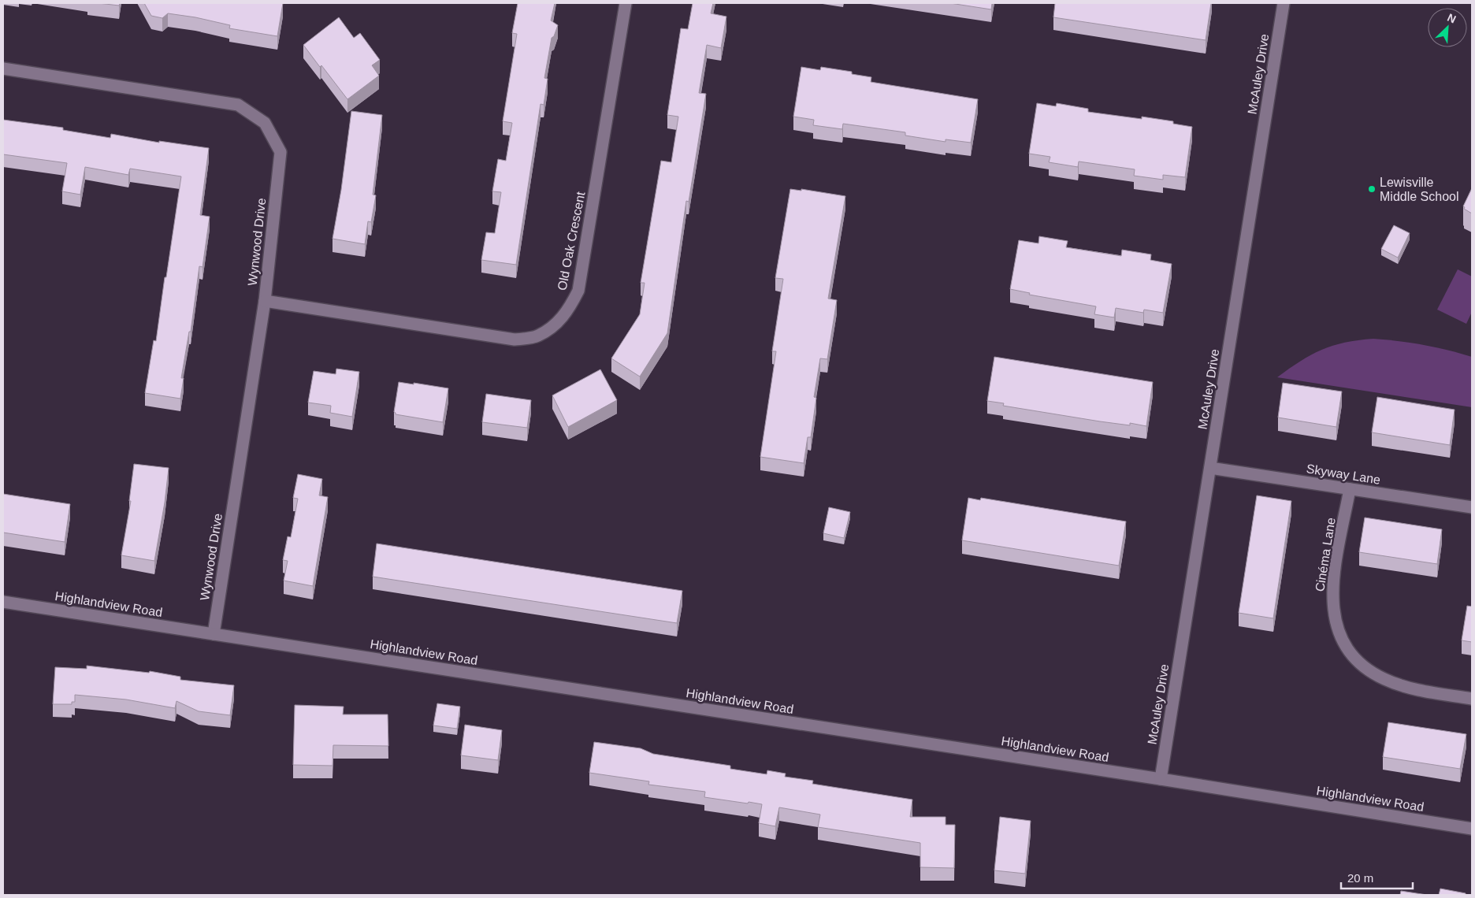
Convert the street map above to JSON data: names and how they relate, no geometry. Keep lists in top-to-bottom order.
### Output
{
  "streets": {
    "street": [
      "McAuley Drive",
      "Old Oak Crescent",
      "Wynwood Drive",
      "Skyway Lane",
      "Cinéma Lane",
      "Highlandview Road"
    ]
  },
  "crossings": [
    ["McAuley Drive", "Skyway Lane"],
    ["McAuley Drive", "Highlandview Road"],
    ["Old Oak Crescent", "Wynwood Drive"],
    ["Wynwood Drive", "Highlandview Road"],
    ["Skyway Lane", "Cinéma Lane"]
  ],
  "places": ["Lewisville Middle School"],
  "scale_bar": "20 m",
  "north": "top right"
}
